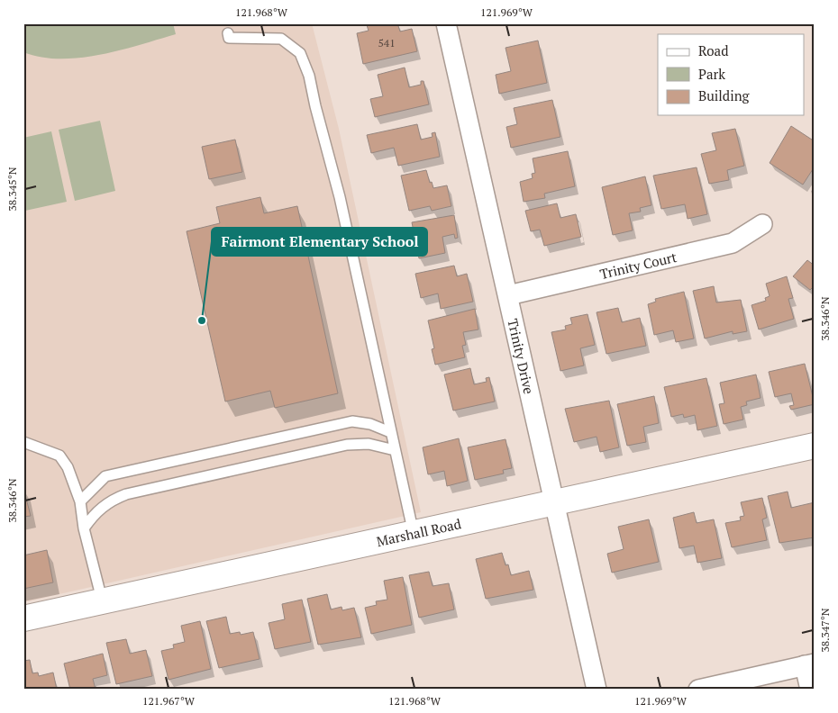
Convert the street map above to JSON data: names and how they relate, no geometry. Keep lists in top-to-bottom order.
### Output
{
  "streets": {
    "street": ["Trinity Court", "Trinity Drive", "Marshall Road"]
  },
  "crossings": [
    ["Trinity Court", "Trinity Drive"],
    ["Trinity Drive", "Marshall Road"]
  ],
  "places": ["Fairmont Elementary School"],
  "house_numbers": ["541"],
  "legend": ["Road", "Park", "Building"],
  "coordinates": [
    "121.968°W",
    "121.969°W",
    "38.345°N",
    "38.346°N",
    "38.347°N",
    "121.967°W"
  ]
}
